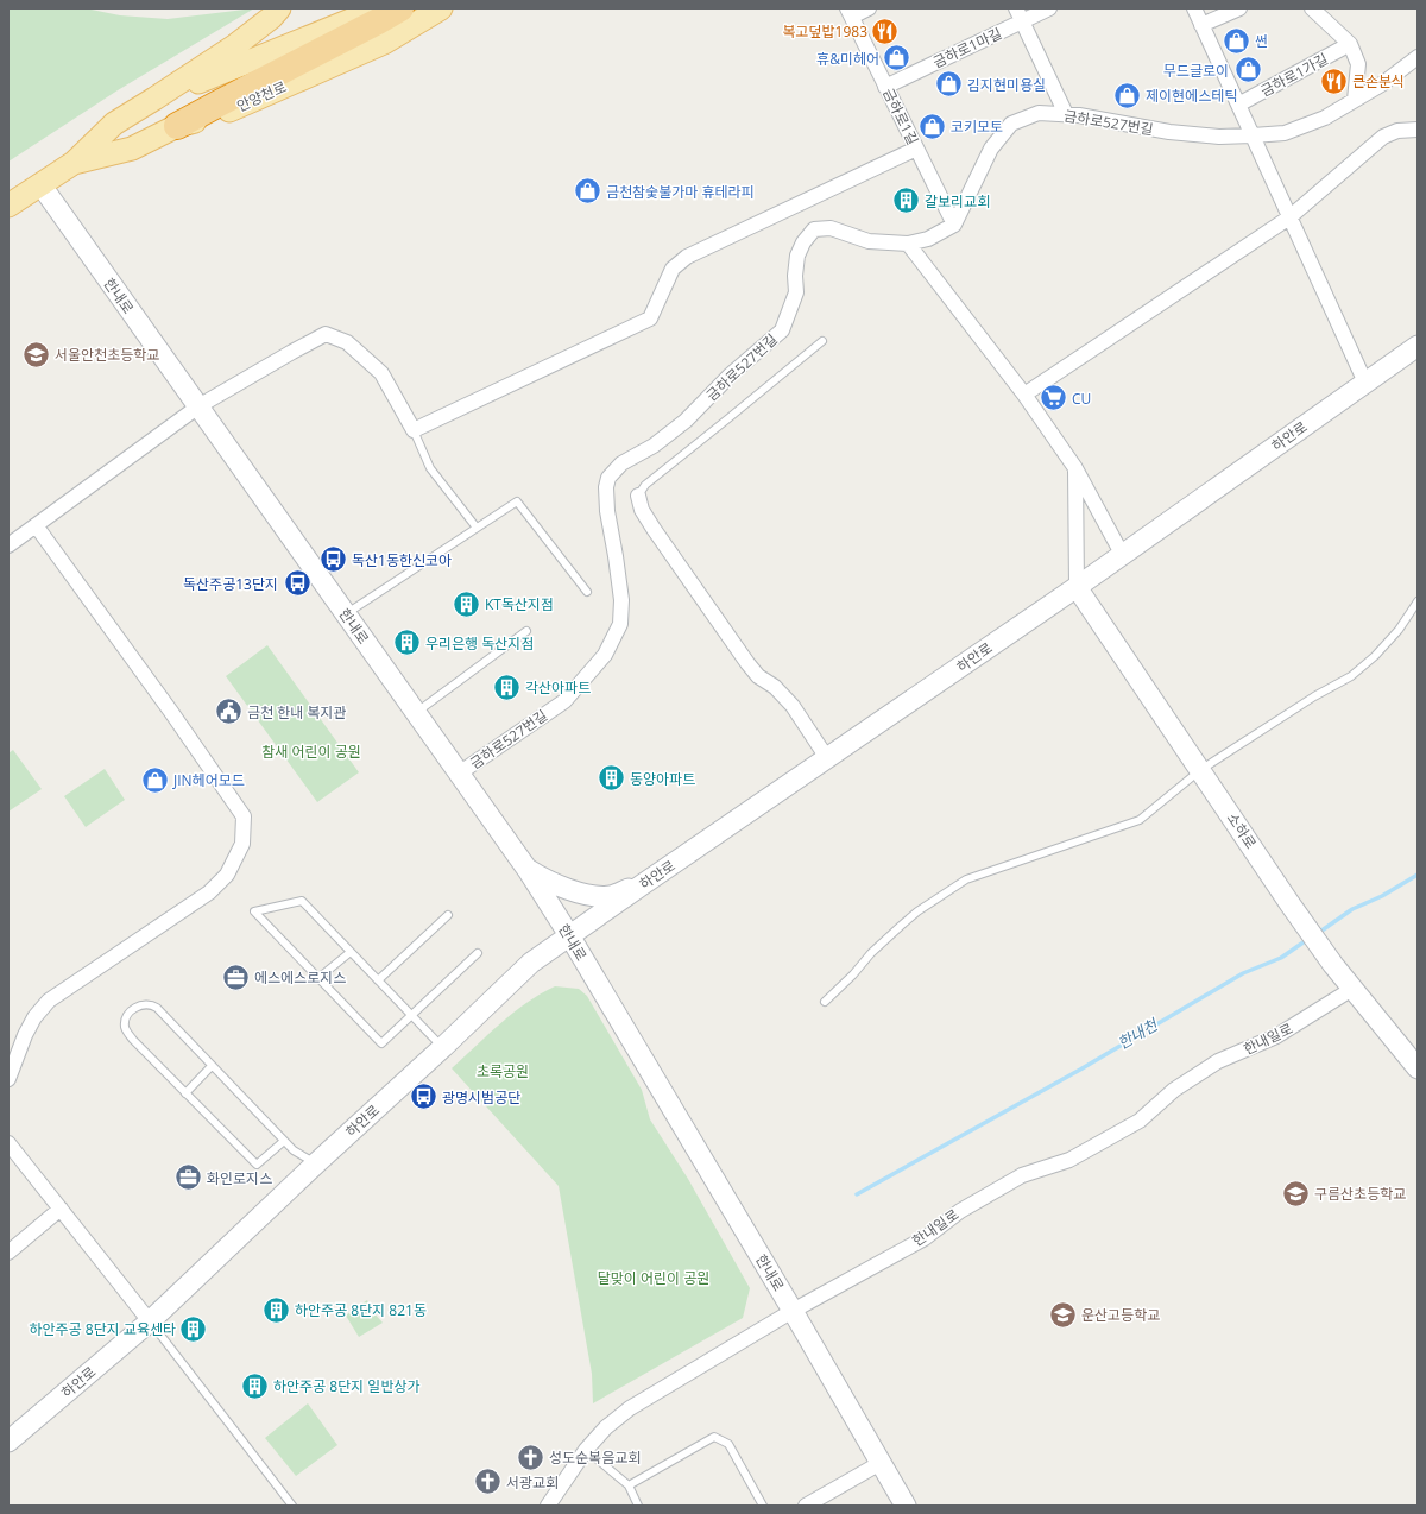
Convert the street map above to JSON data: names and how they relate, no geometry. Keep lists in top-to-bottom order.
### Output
{
  "streets": {
    "main road": [
      "안양천로",
      "한내로",
      "하안로",
      "소하로"
    ],
    "street": [
      "금하로1마길",
      "금하로1가길",
      "금하로1길",
      "금하로527번길",
      "한내일로"
    ]
  },
  "crossings": [
    ["금하로1마길", "금하로1길"],
    ["안양천로", "한내로"],
    ["금하로1길", "금하로527번길"],
    ["금하로527번길", "한내로"],
    ["한내로", "하안로"],
    ["한내로", "한내일로"],
    ["하안로", "소하로"],
    ["소하로", "한내일로"]
  ],
  "water": ["한내천"],
  "parks": ["참새 어린이 공원", "초록공원", "달맞이 어린이 공원"],
  "places": {
    "restaurant": ["복고덮밥1983", "큰손분식"],
    "shop": [
      "썬",
      "휴&미헤어",
      "무드글로이",
      "김지현미용실",
      "제이현에스테틱",
      "코키모토",
      "금천참숯불가마 휴테라피",
      "JIN헤어모드"
    ],
    "building": [
      "갈보리교회",
      "KT독산지점",
      "우리은행 독산지점",
      "각산아파트",
      "동양아파트",
      "하안주공 8단지 821동",
      "하안주공 8단지 교육센타",
      "하안주공 8단지 일반상가"
    ],
    "school or university": ["서울안천초등학교", "구름산초등학교", "운산고등학교"],
    "supermarket": ["CU"],
    "bus stop": ["독산1동한신코아", "독산주공13단지", "광명시범공단"],
    "public building": ["금천 한내 복지관"],
    "office": ["에스에스로지스", "화인로지스"],
    "church": ["성도순복음교회", "서광교회"]
  }
}
